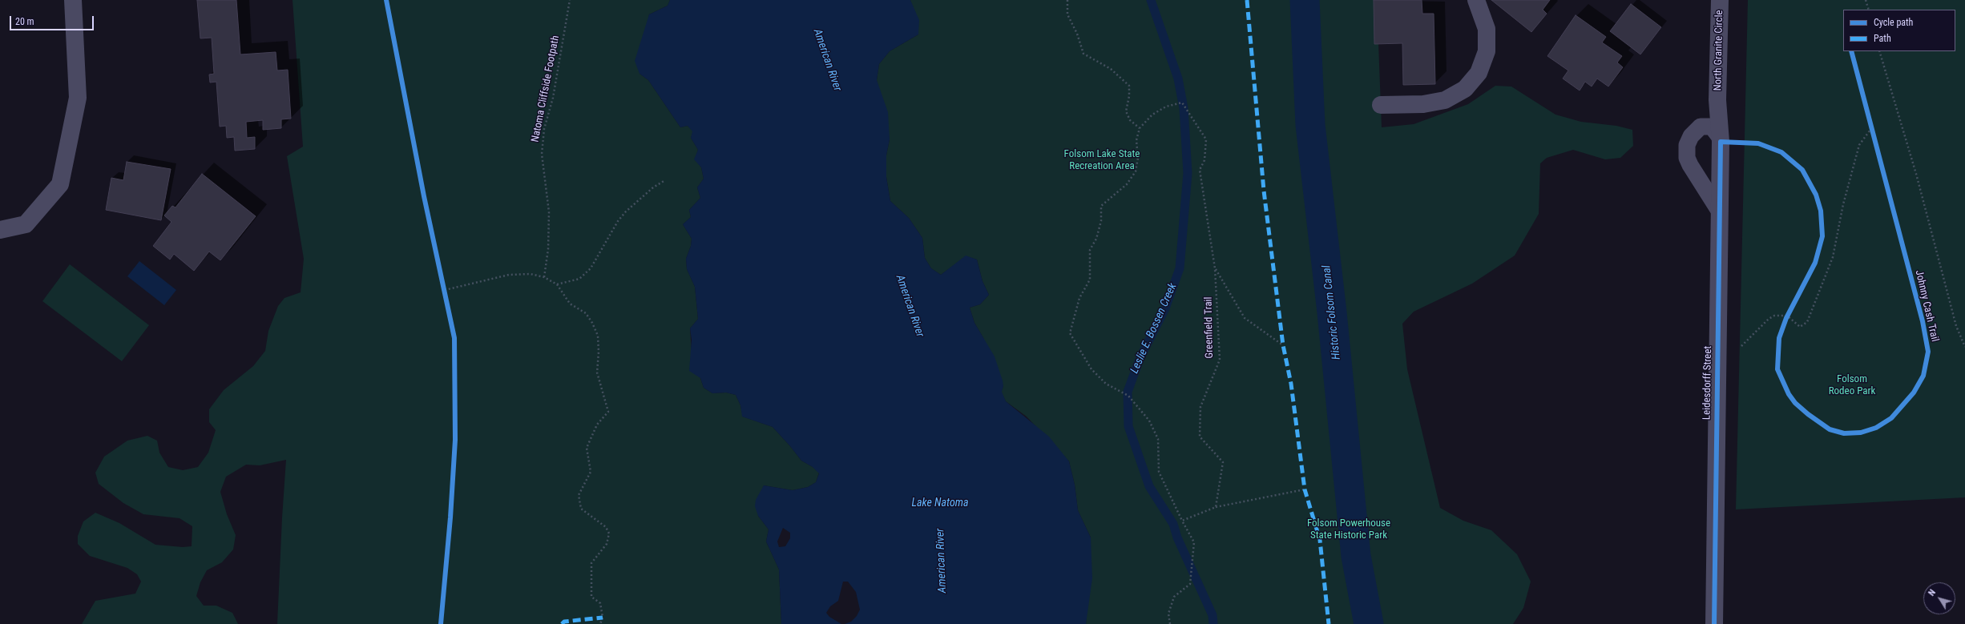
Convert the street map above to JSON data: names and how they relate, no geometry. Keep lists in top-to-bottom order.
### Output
{
  "streets": {
    "street": ["North Granite Circle", "Leidesdorff Street"],
    "path": ["Natoma Cliffside Footpath", "Greenfield Trail"],
    "cycle path": ["Johnny Cash Trail"]
  },
  "crossings": [
    ["North Granite Circle", "Leidesdorff Street"]
  ],
  "water": [
    "American River",
    "Historic Folsom Canal",
    "Leslie E. Bossen Creek",
    "Lake Natoma"
  ],
  "parks": ["Folsom Lake State Recreation Area", "Folsom Rodeo Park", "Folsom Powerhouse State Historic Park"],
  "legend": ["Cycle path", "Path"],
  "scale_bar": "20 m",
  "north": "top left"
}
